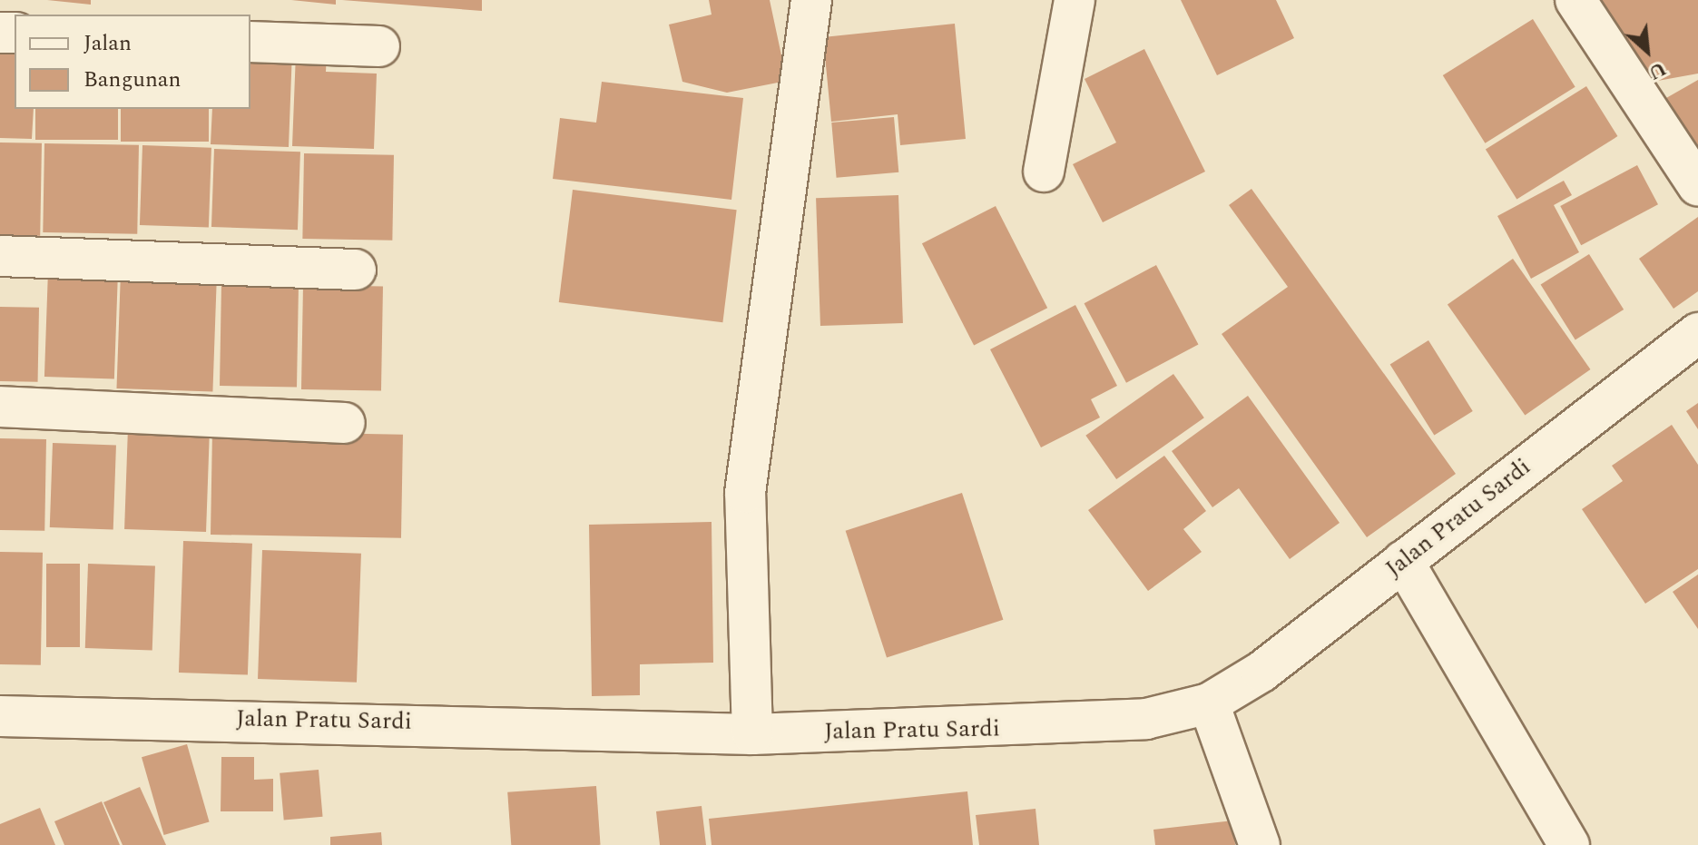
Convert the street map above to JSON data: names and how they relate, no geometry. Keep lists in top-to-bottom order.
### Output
{
  "streets": {
    "street": ["Jalan Pratu Sardi"]
  },
  "legend": ["Jalan", "Bangunan"],
  "north": "bottom right"
}
